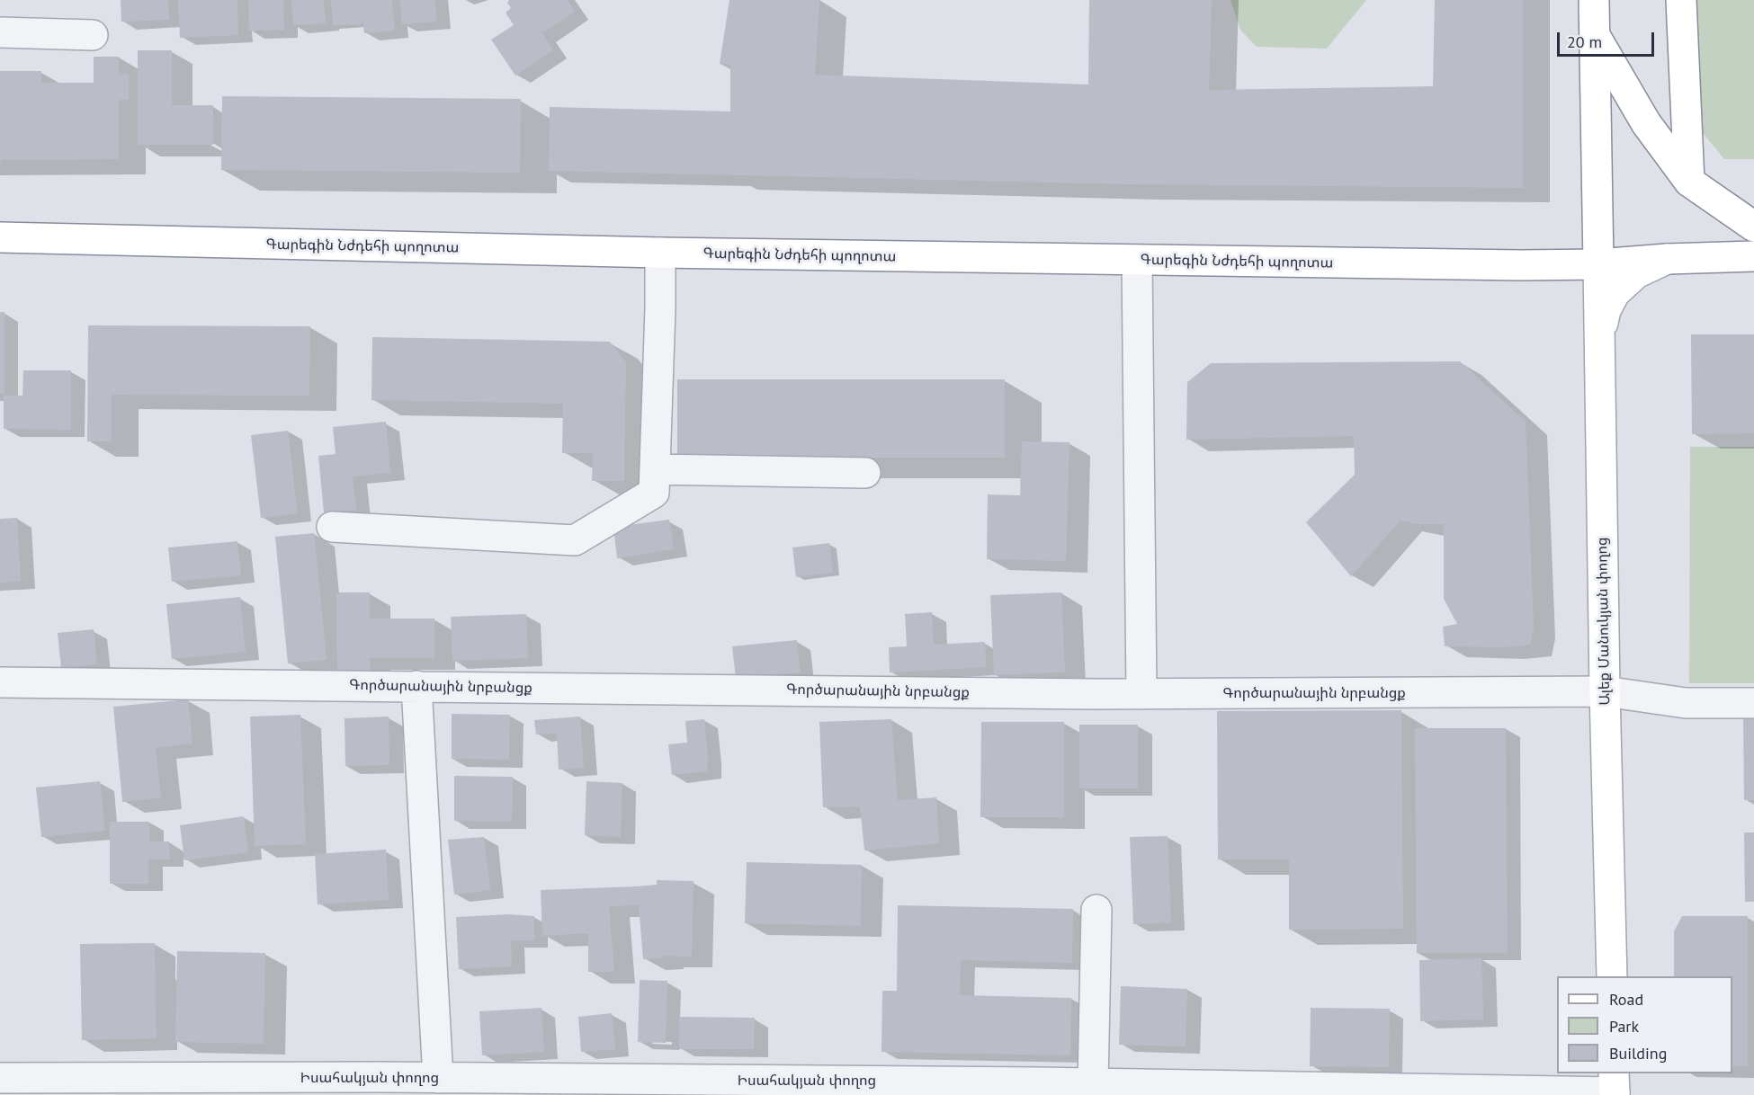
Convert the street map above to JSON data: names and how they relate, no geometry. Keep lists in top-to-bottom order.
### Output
{
  "streets": {
    "main road": ["Գարեգին Նժդեհի պողոտա", "Ալեք Մանուկյան փողոց"],
    "street": ["Գործարանային նրբանցք", "Իսահակյան փողոց"]
  },
  "crossings": [
    ["Գարեգին Նժդեհի պողոտա", "Ալեք Մանուկյան փողոց"],
    ["Ալեք Մանուկյան փողոց", "Գործարանային նրբանցք"]
  ],
  "legend": ["Road", "Park", "Building"],
  "scale_bar": "20 m"
}
